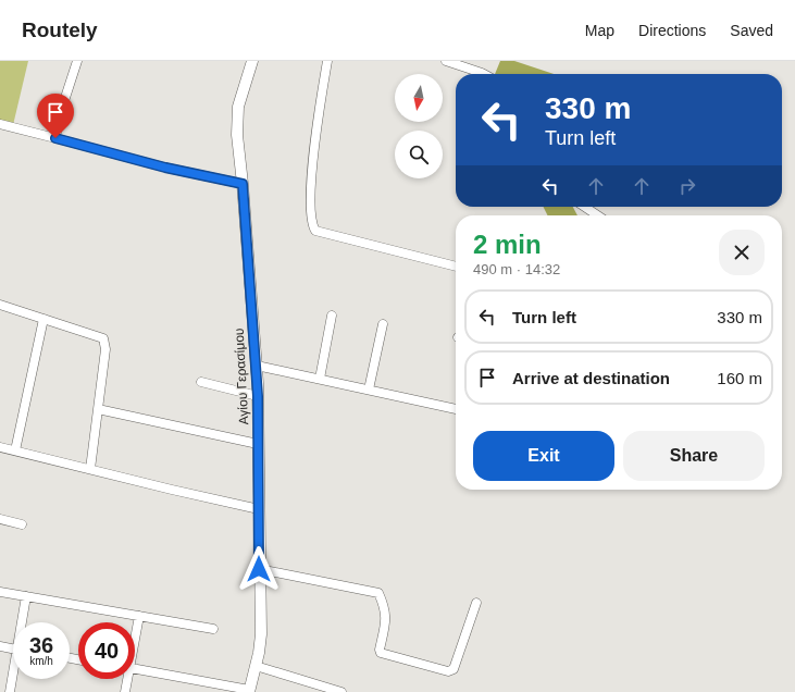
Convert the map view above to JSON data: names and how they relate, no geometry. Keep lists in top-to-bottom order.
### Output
{
  "streets": {
    "street": ["Αγίου Γερασίμου"]
  },
  "north": "bottom",
  "page": {
    "header": "Routely",
    "nav": ["Map", "Directions", "Saved"],
    "turn": ["330 m", "Turn left"],
    "heading": ["2 min", "490 m · 14:32"],
    "list": [
      {
        "name": "Turn left",
        "value": "330 m"
      },
      {
        "name": "Arrive at destination",
        "value": "160 m"
      }
    ],
    "buttons": ["Exit", "Share"],
    "speed": "36 km/h",
    "limit": "40"
  }
}
